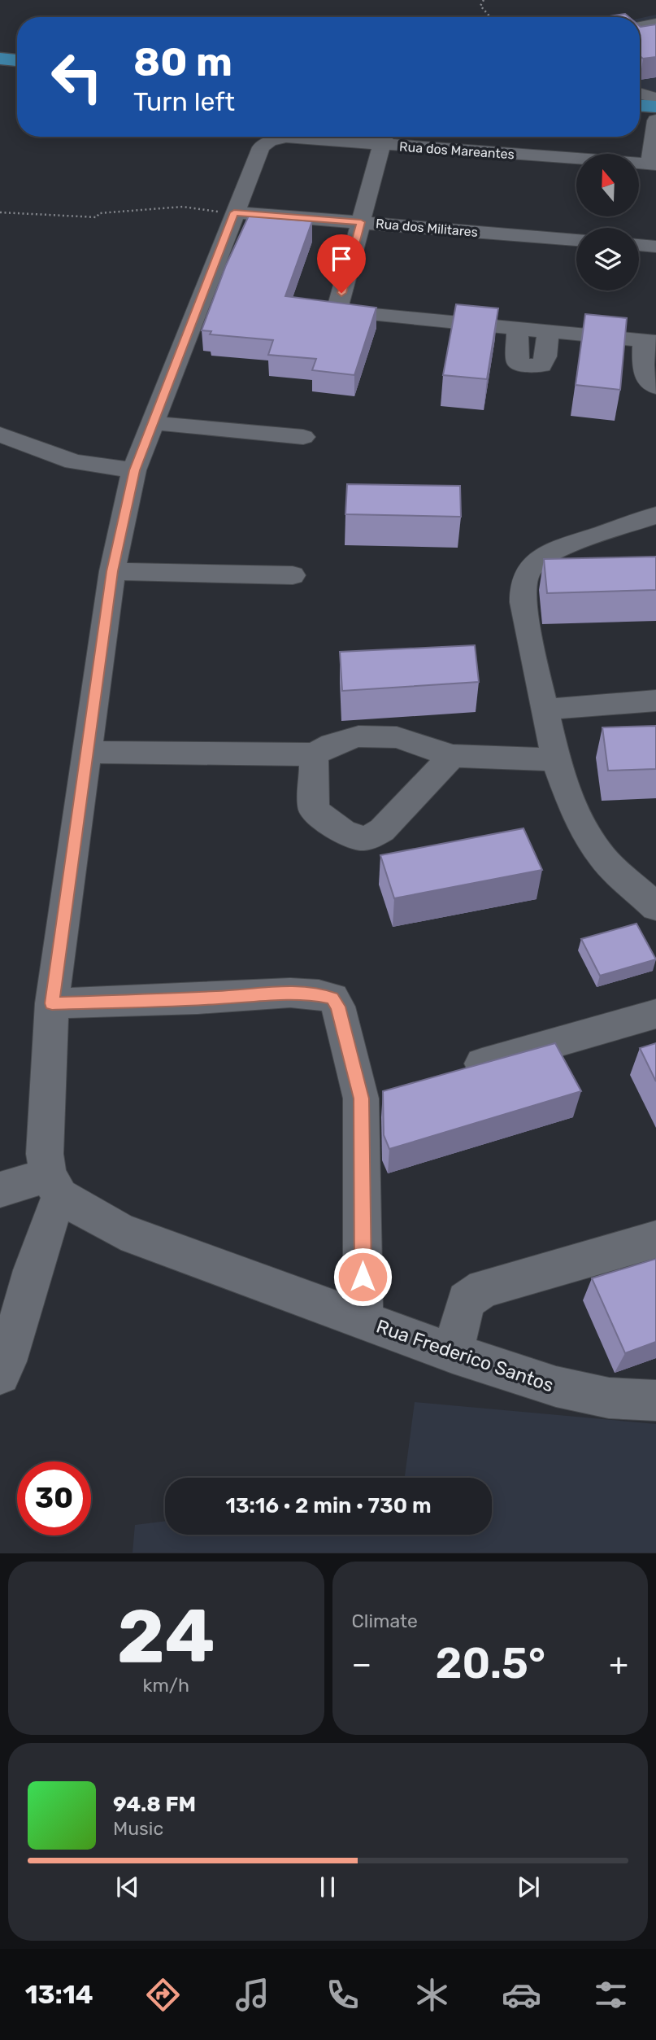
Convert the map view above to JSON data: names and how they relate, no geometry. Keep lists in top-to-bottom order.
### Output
{
  "streets": {
    "street": ["Rua dos Mareantes", "Rua dos Militares", "Rua Frederico Santos"]
  },
  "crossings": [
    ["Rua dos Mareantes", "Rua dos Militares"]
  ],
  "north": "top",
  "page": {
    "turn": ["80 m", "Turn left"],
    "limit": "30",
    "trip": "13:16 · 2 min · 730 m",
    "tile": [
      ["24", "km/h"],
      "Climate"
    ],
    "heat": ["−", "20.5°", "+"],
    "song": ["94.8 FM", "Music"],
    "tabs": "13:14"
  }
}
